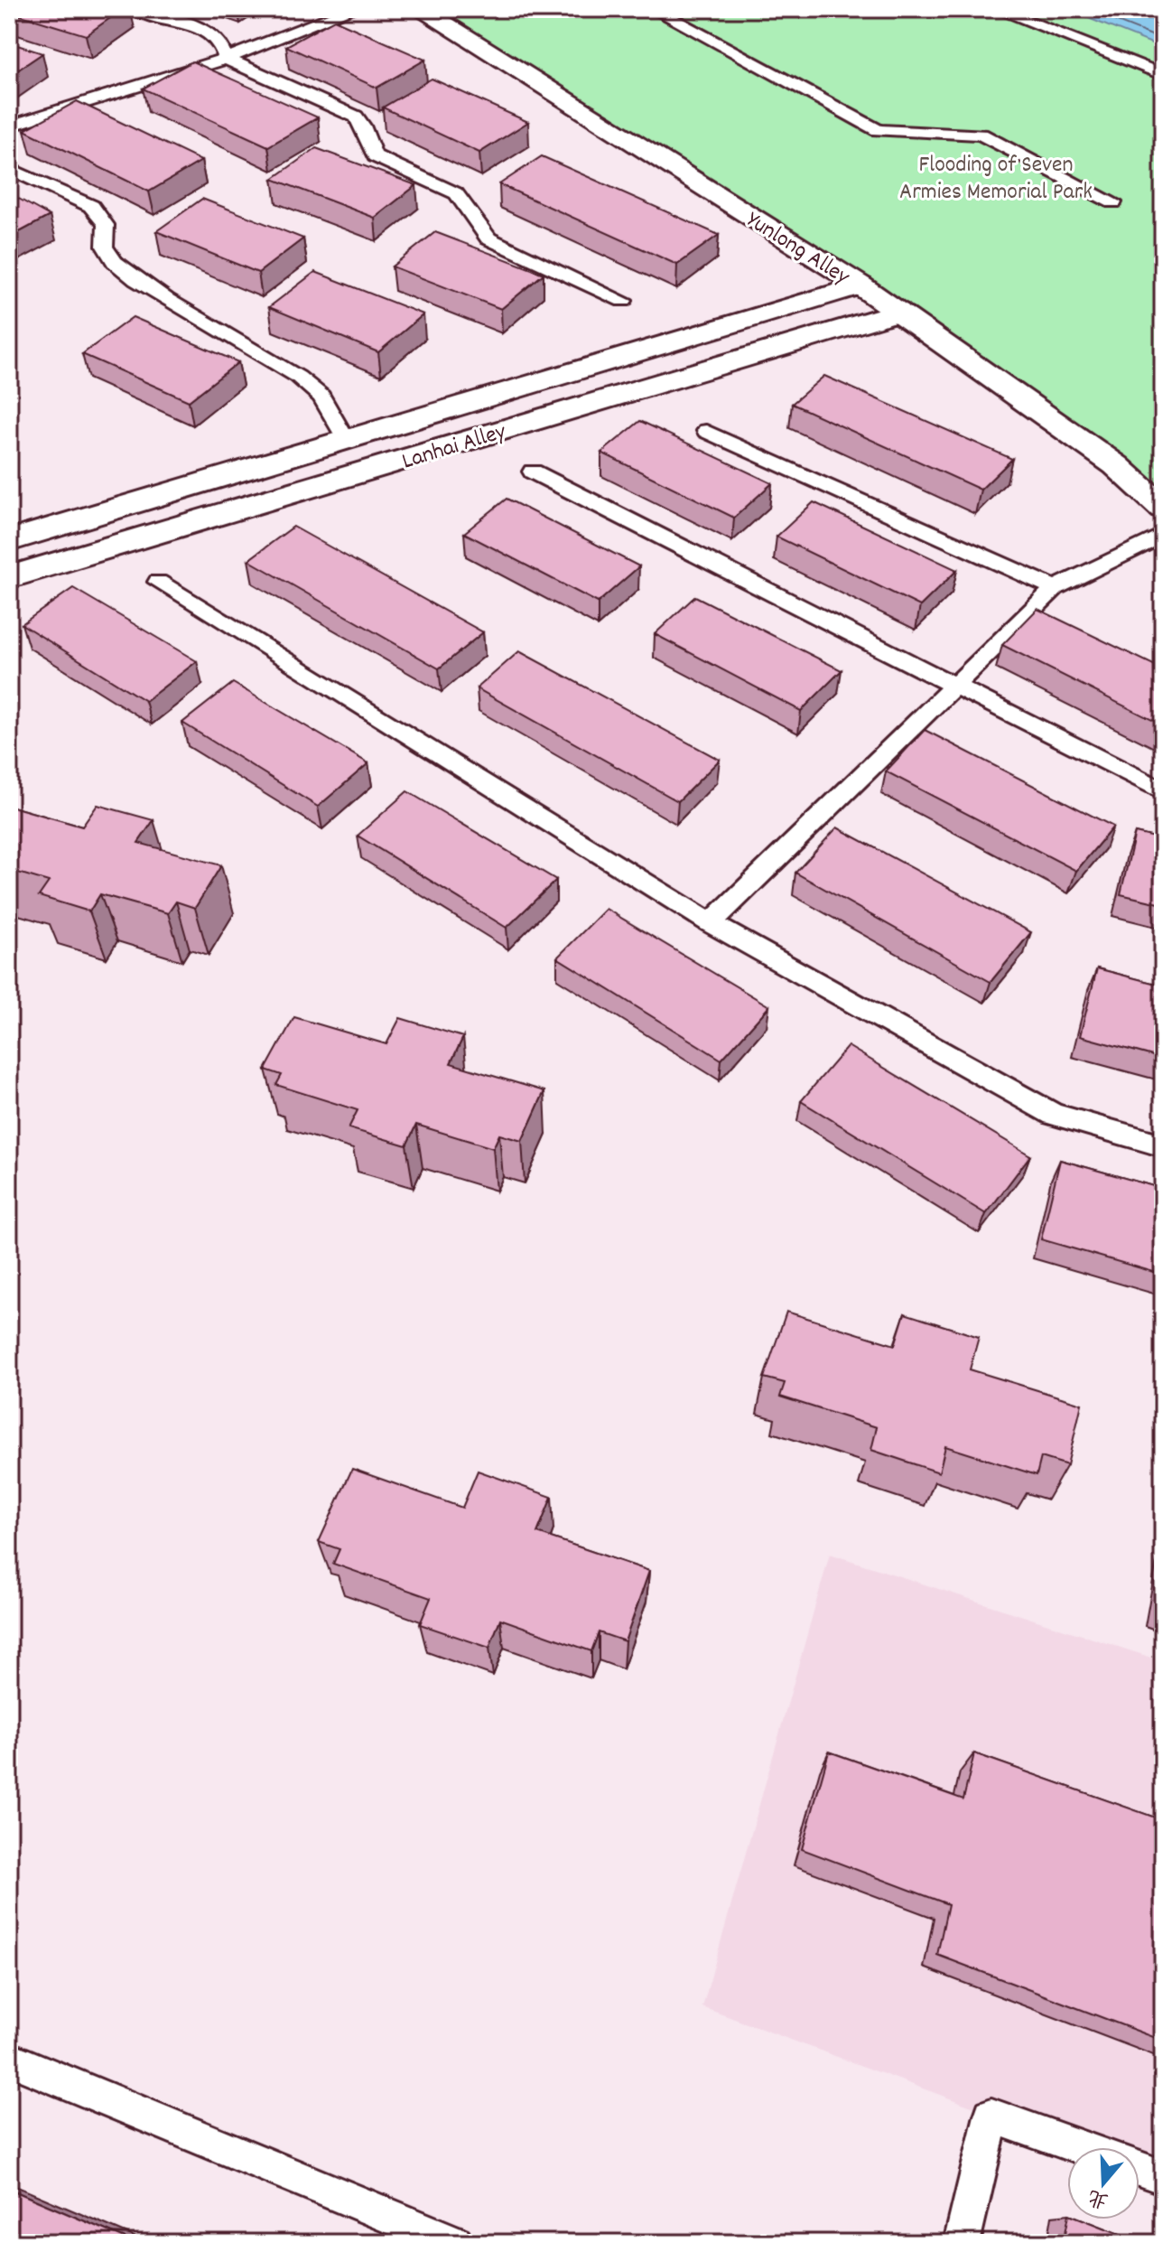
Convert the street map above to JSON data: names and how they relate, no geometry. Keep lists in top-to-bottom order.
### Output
{
  "streets": {
    "street": ["Yunlong Alley", "Lanhai Alley"]
  },
  "crossings": [
    ["Yunlong Alley", "Lanhai Alley"]
  ],
  "parks": ["Flooding of Seven Armies Memorial Park"],
  "north": "bottom"
}
